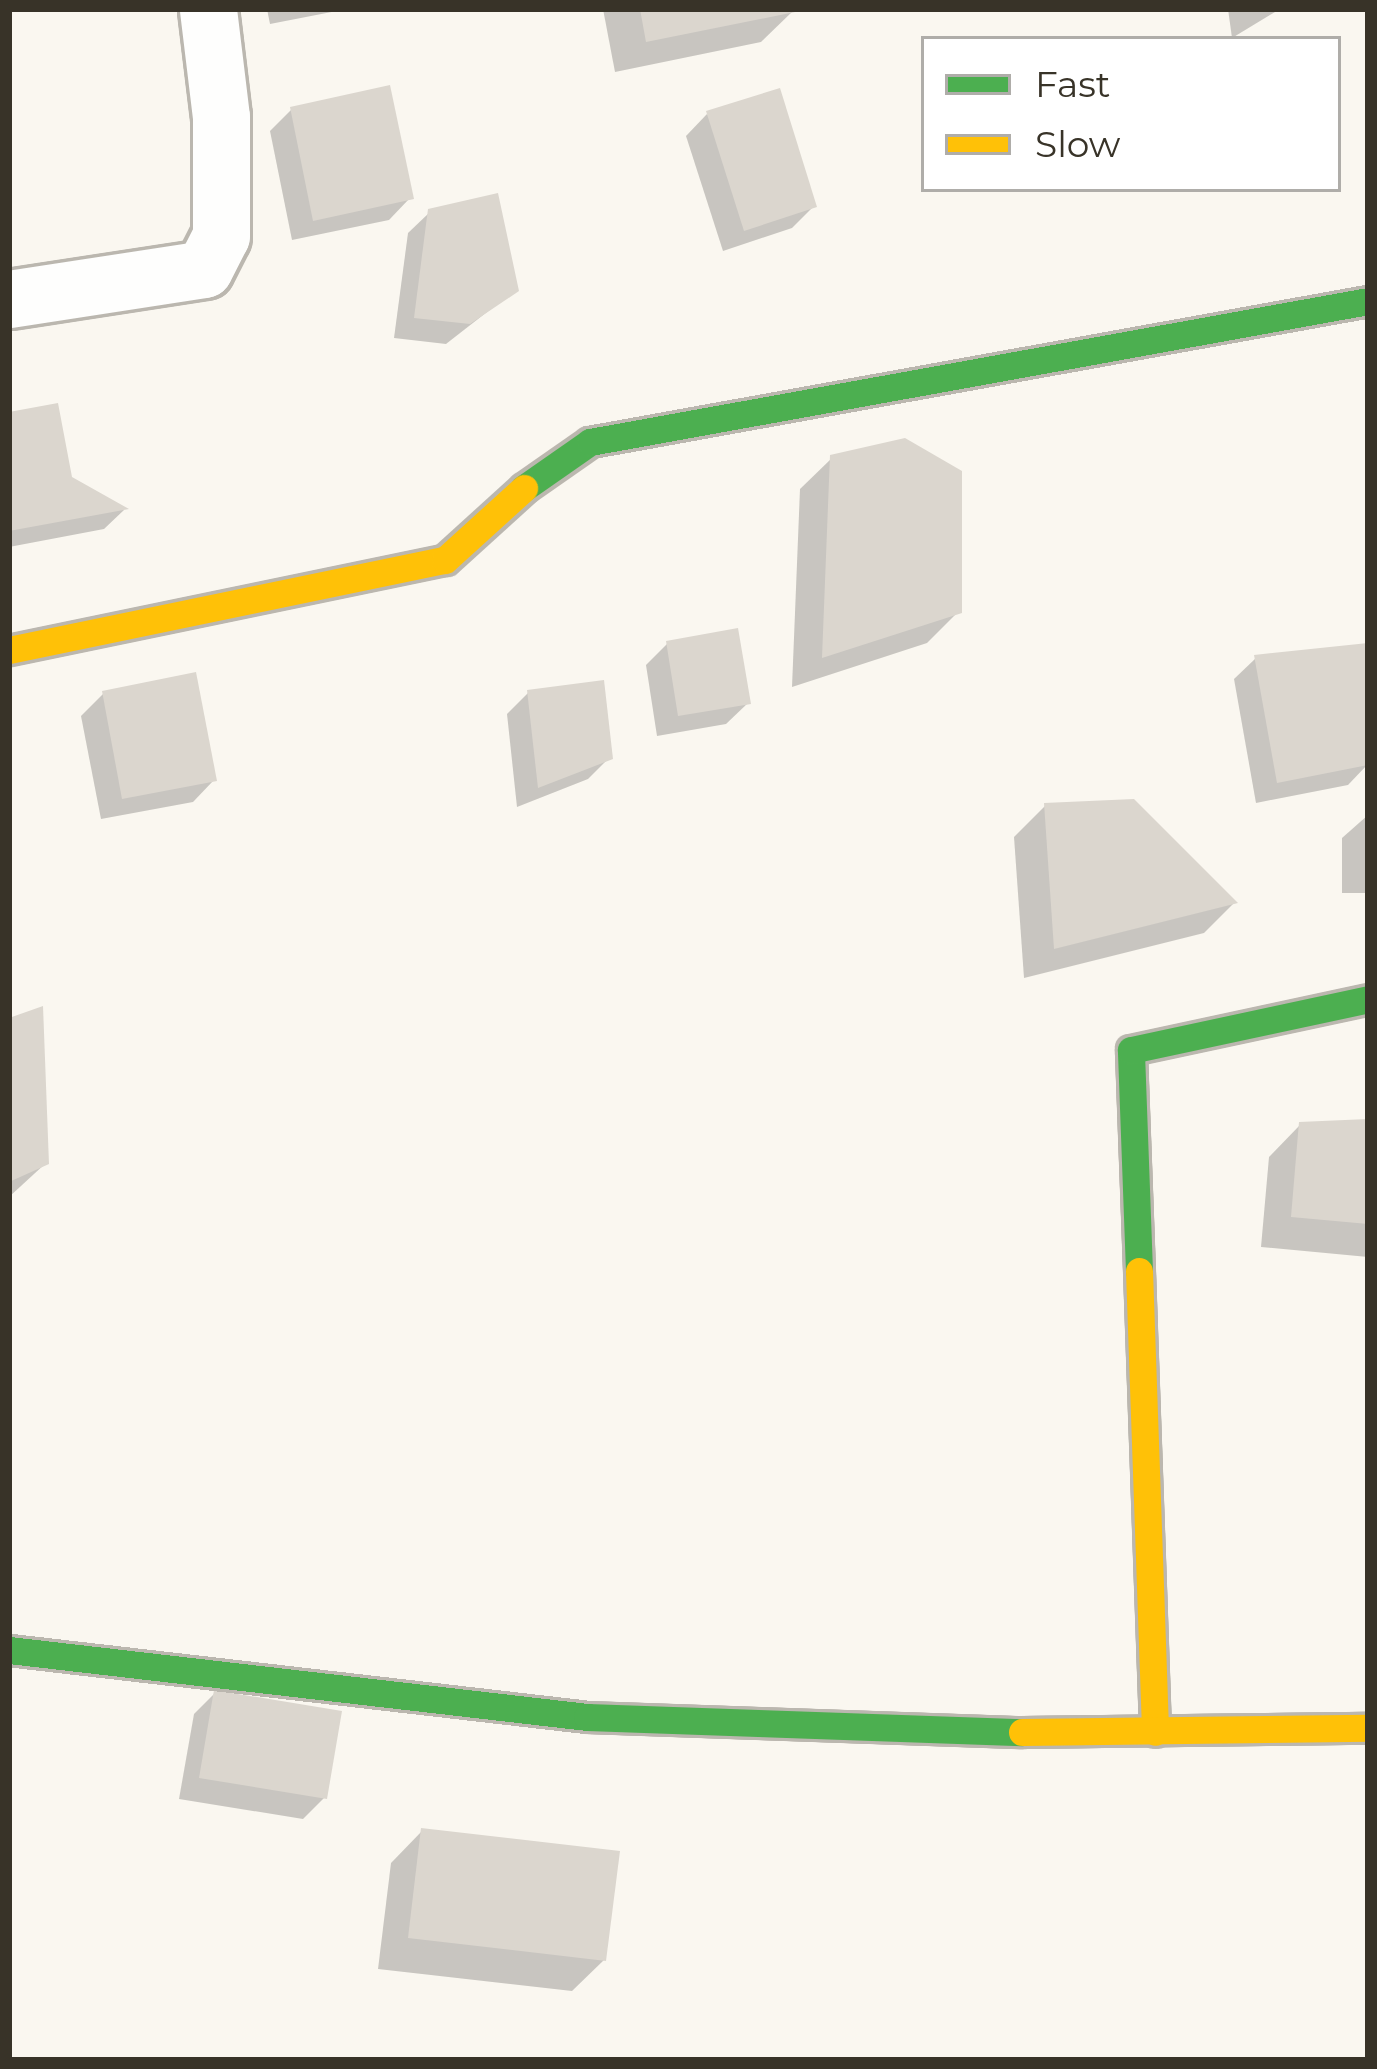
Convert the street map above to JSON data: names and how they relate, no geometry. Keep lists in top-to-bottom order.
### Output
{
  "legend": ["Fast", "Slow"]
}
